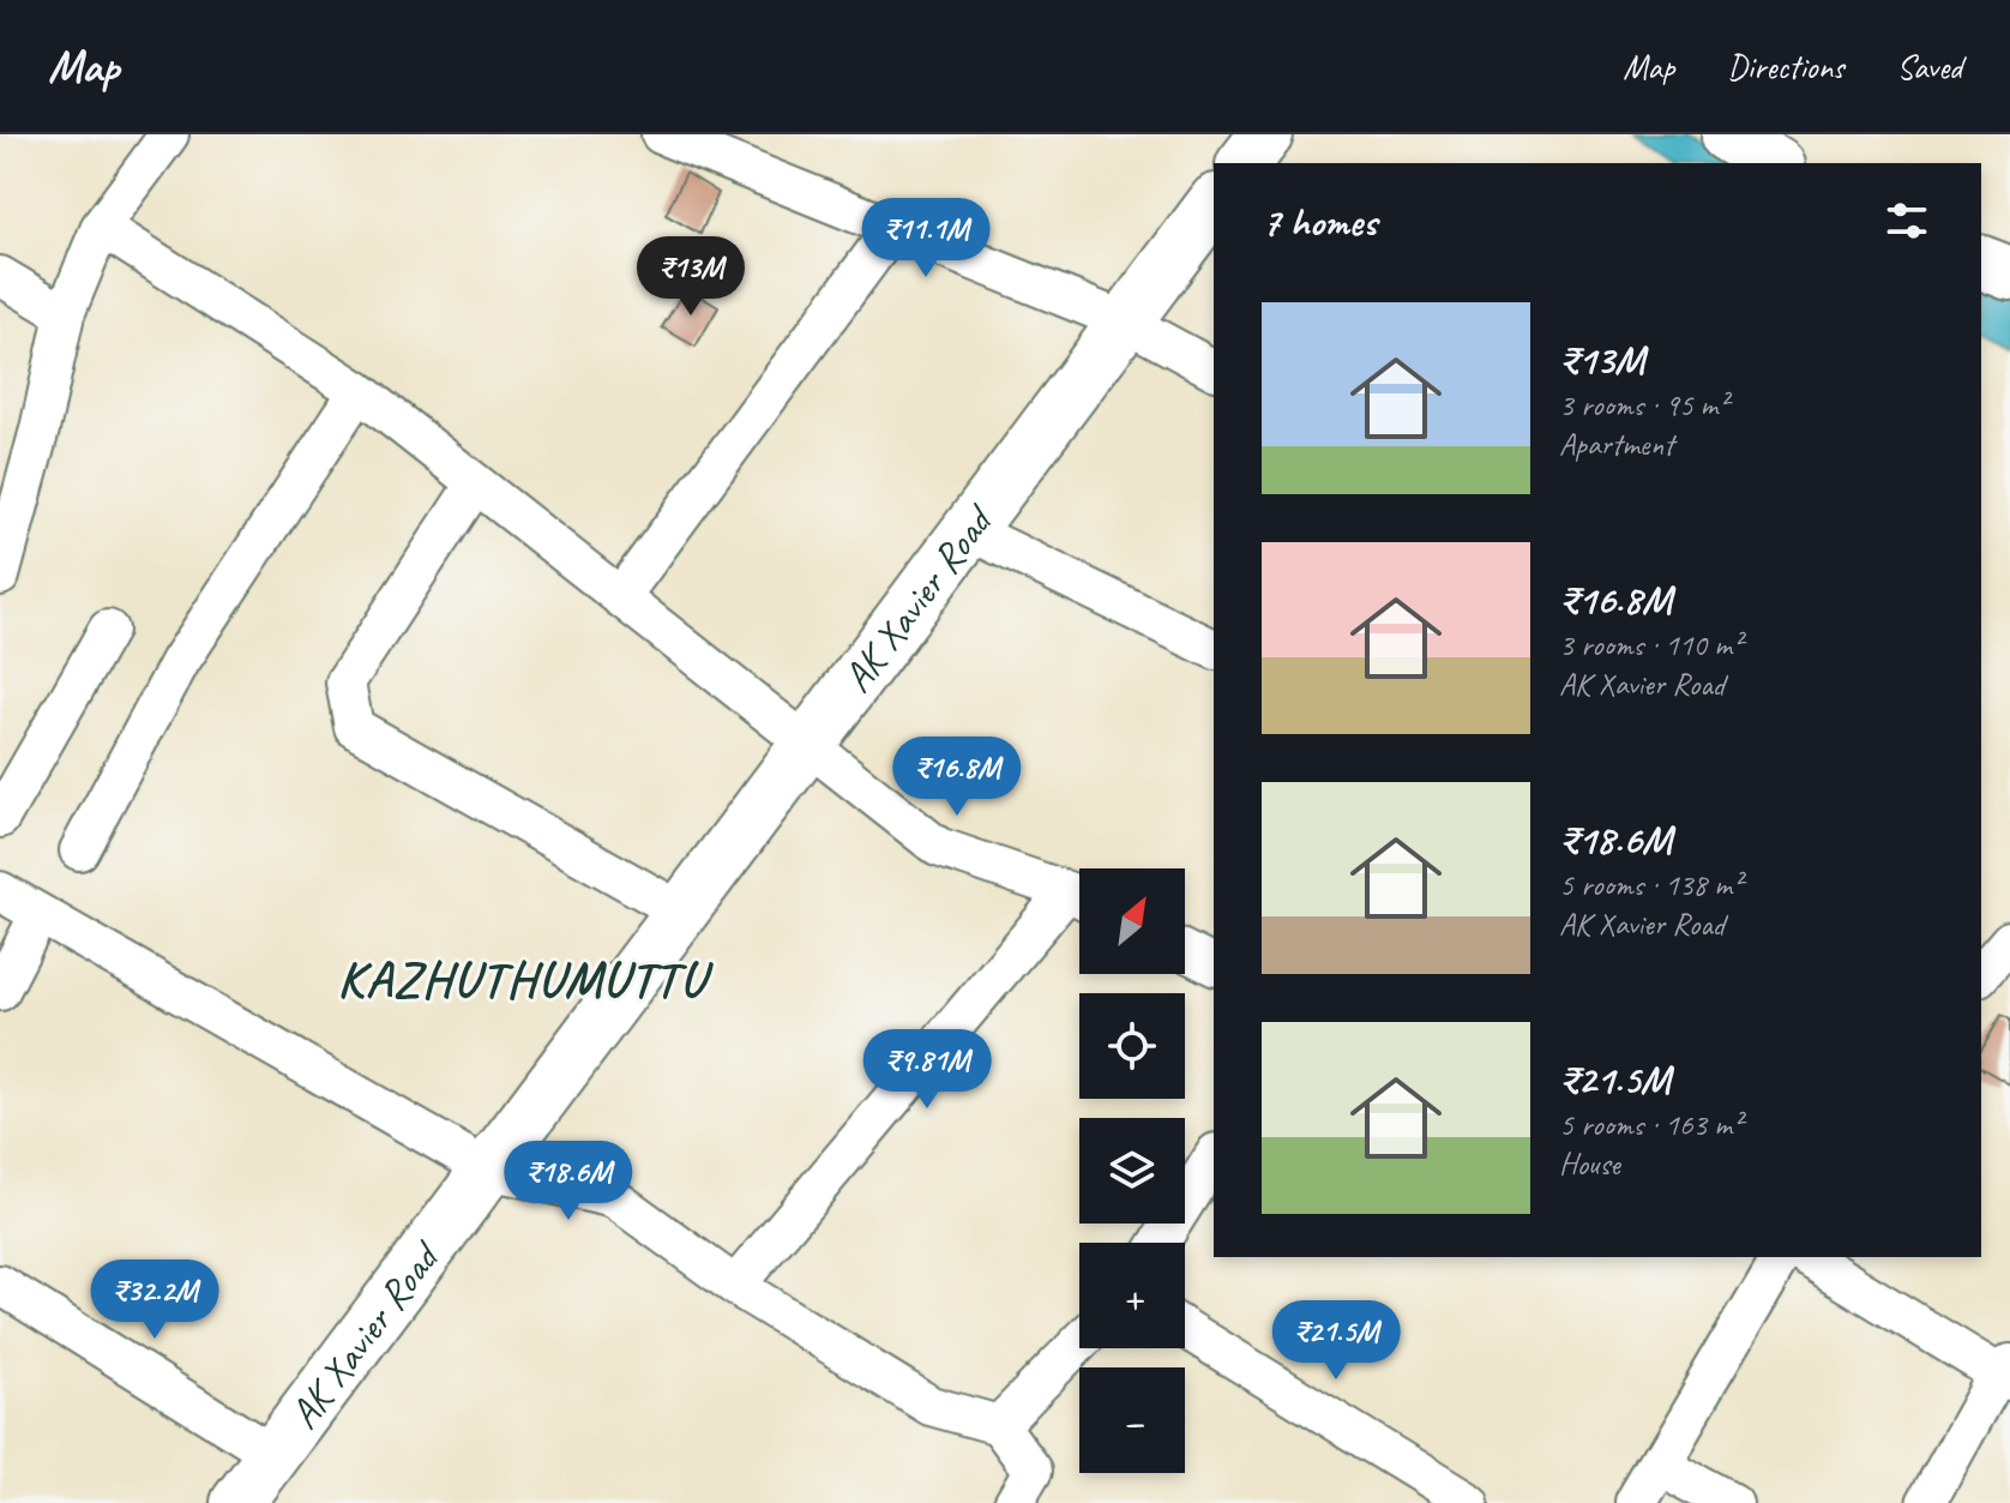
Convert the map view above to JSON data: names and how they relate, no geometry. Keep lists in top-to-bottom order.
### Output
{
  "streets": {
    "main road": ["AK Xavier Road"]
  },
  "districts": ["KAZHUTHUMUTTU"],
  "north": "top right",
  "page": {
    "header": "Map",
    "nav": ["Map", "Directions", "Saved"],
    "heading": "7 homes",
    "price": [
      "₹11.1M",
      "₹13M",
      "₹16.8M",
      "₹9.81M",
      "₹18.6M",
      "₹32.2M",
      "₹21.5M"
    ],
    "list": [
      {
        "name": "₹13M",
        "note": "3 rooms · 95 m² · Apartment"
      },
      {
        "name": "₹16.8M",
        "note": "3 rooms · 110 m² · AK Xavier Road"
      },
      {
        "name": "₹18.6M",
        "note": "5 rooms · 138 m² · AK Xavier Road"
      },
      {
        "name": "₹21.5M",
        "note": "5 rooms · 163 m² · House"
      }
    ],
    "map_buttons": ["+", "−"]
  }
}
